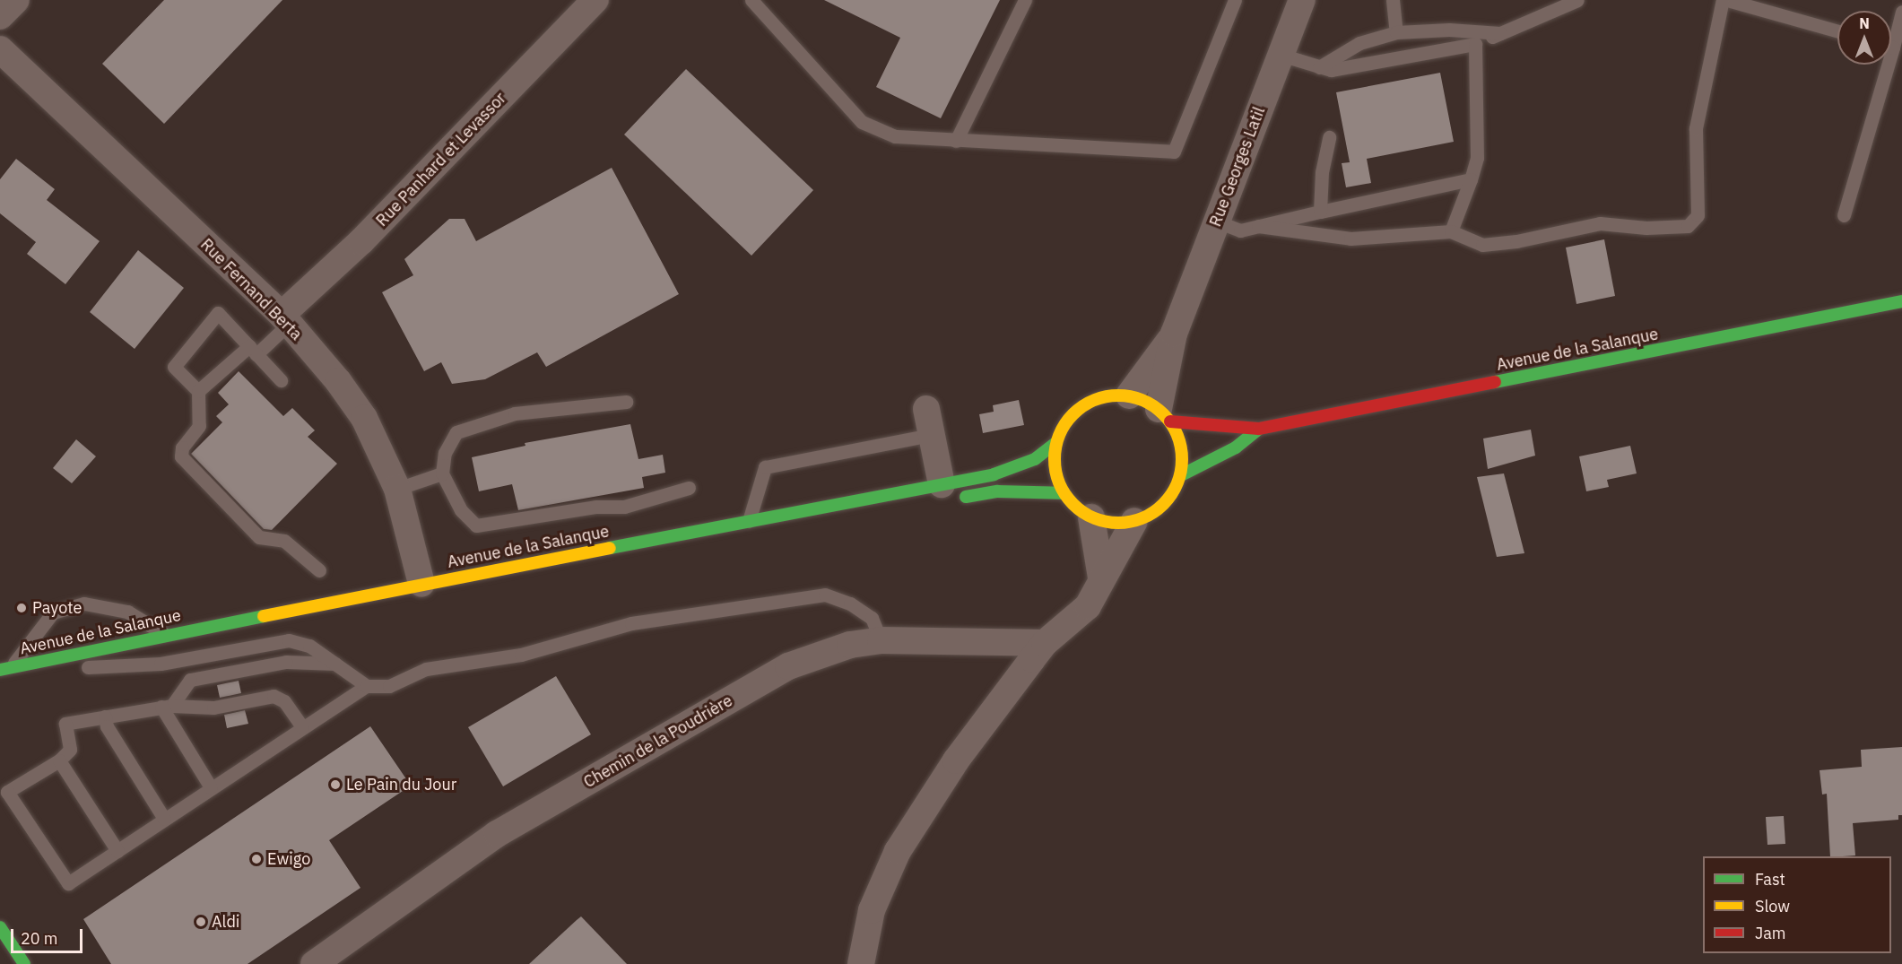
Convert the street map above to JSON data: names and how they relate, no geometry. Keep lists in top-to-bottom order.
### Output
{
  "streets": {
    "main road": ["Avenue de la Salanque"],
    "street": [
      "Rue Panhard et Levassor",
      "Rue Georges Latil",
      "Rue Fernand Berta",
      "Chemin de la Poudrière"
    ]
  },
  "crossings": [
    ["Rue Panhard et Levassor", "Rue Fernand Berta"],
    ["Rue Georges Latil", "Avenue de la Salanque"],
    ["Rue Fernand Berta", "Avenue de la Salanque"]
  ],
  "places": [
    "Payote",
    "Le Pain du Jour",
    "Ewigo",
    "Aldi"
  ],
  "legend": ["Fast", "Slow", "Jam"],
  "scale_bar": "20 m",
  "north": "top"
}
